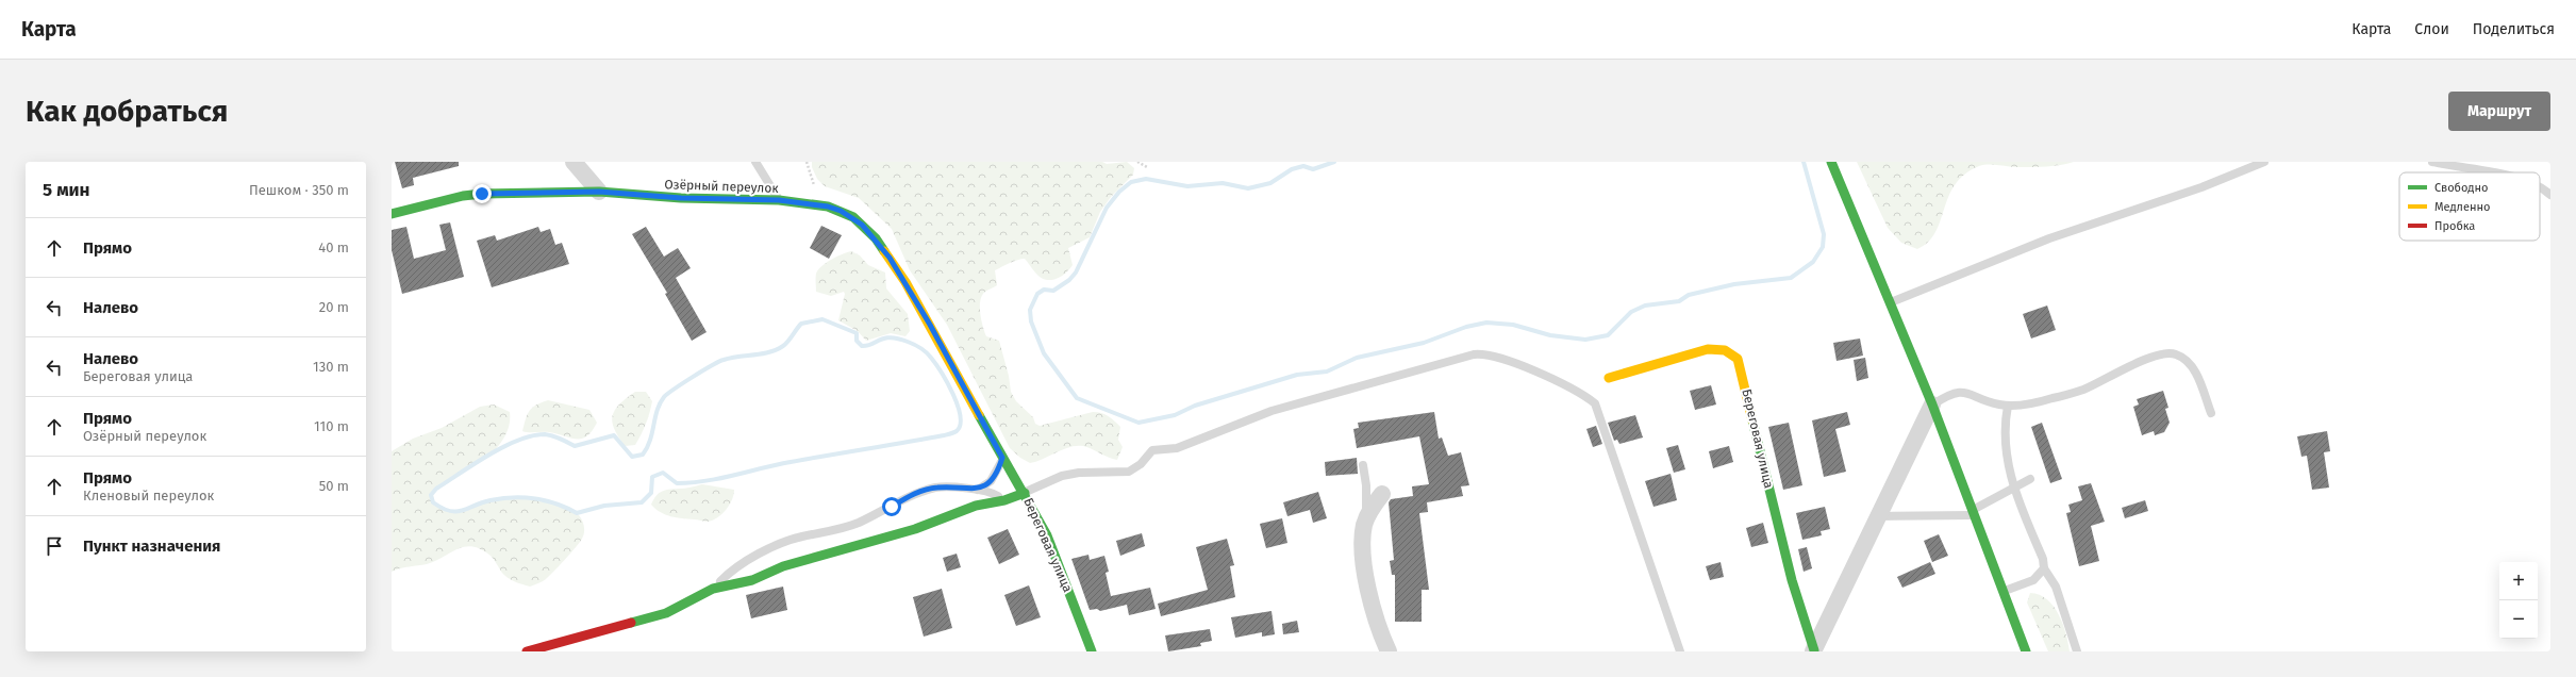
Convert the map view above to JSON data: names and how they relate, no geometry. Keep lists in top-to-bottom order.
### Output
{
  "streets": {
    "street": ["Озёрный переулок", "Береговая улица"]
  },
  "crossings": [
    ["Озёрный переулок", "Береговая улица"]
  ],
  "legend": ["Свободно", "Медленно", "Пробка"],
  "page": {
    "header": "Карта",
    "nav": ["Карта", "Слои", "Поделиться"],
    "buttons": "Маршрут",
    "title": "Как добраться",
    "heading": ["5 мин", "Пешком · 350 m"],
    "list": [
      ["Прямо", "40 m"],
      ["Налево", "20 m"],
      ["Налево", "Береговая улица", "130 m"],
      ["Прямо", "Озёрный переулок", "110 m"],
      ["Прямо", "Кленовый переулок", "50 m"],
      "Пункт назначения"
    ],
    "map_buttons": ["+", "−"]
  }
}
